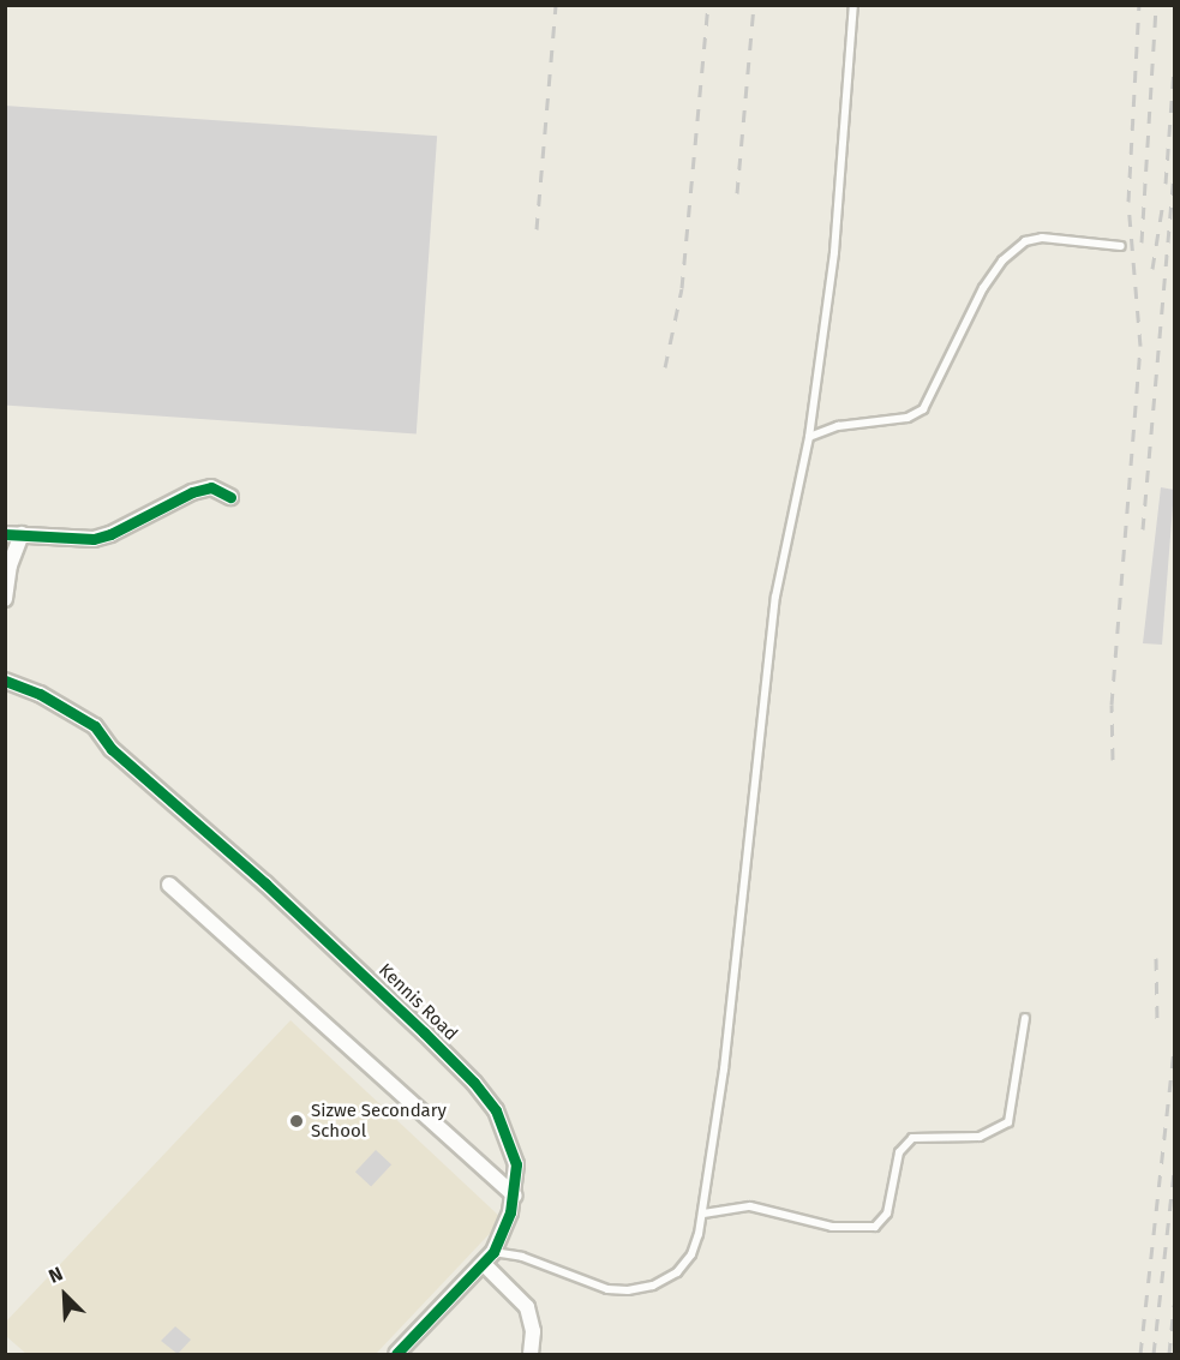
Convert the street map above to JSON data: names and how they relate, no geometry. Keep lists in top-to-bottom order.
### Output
{
  "streets": {
    "street": ["Kennis Road"]
  },
  "places": ["Sizwe Secondary School"],
  "north": "top left"
}
